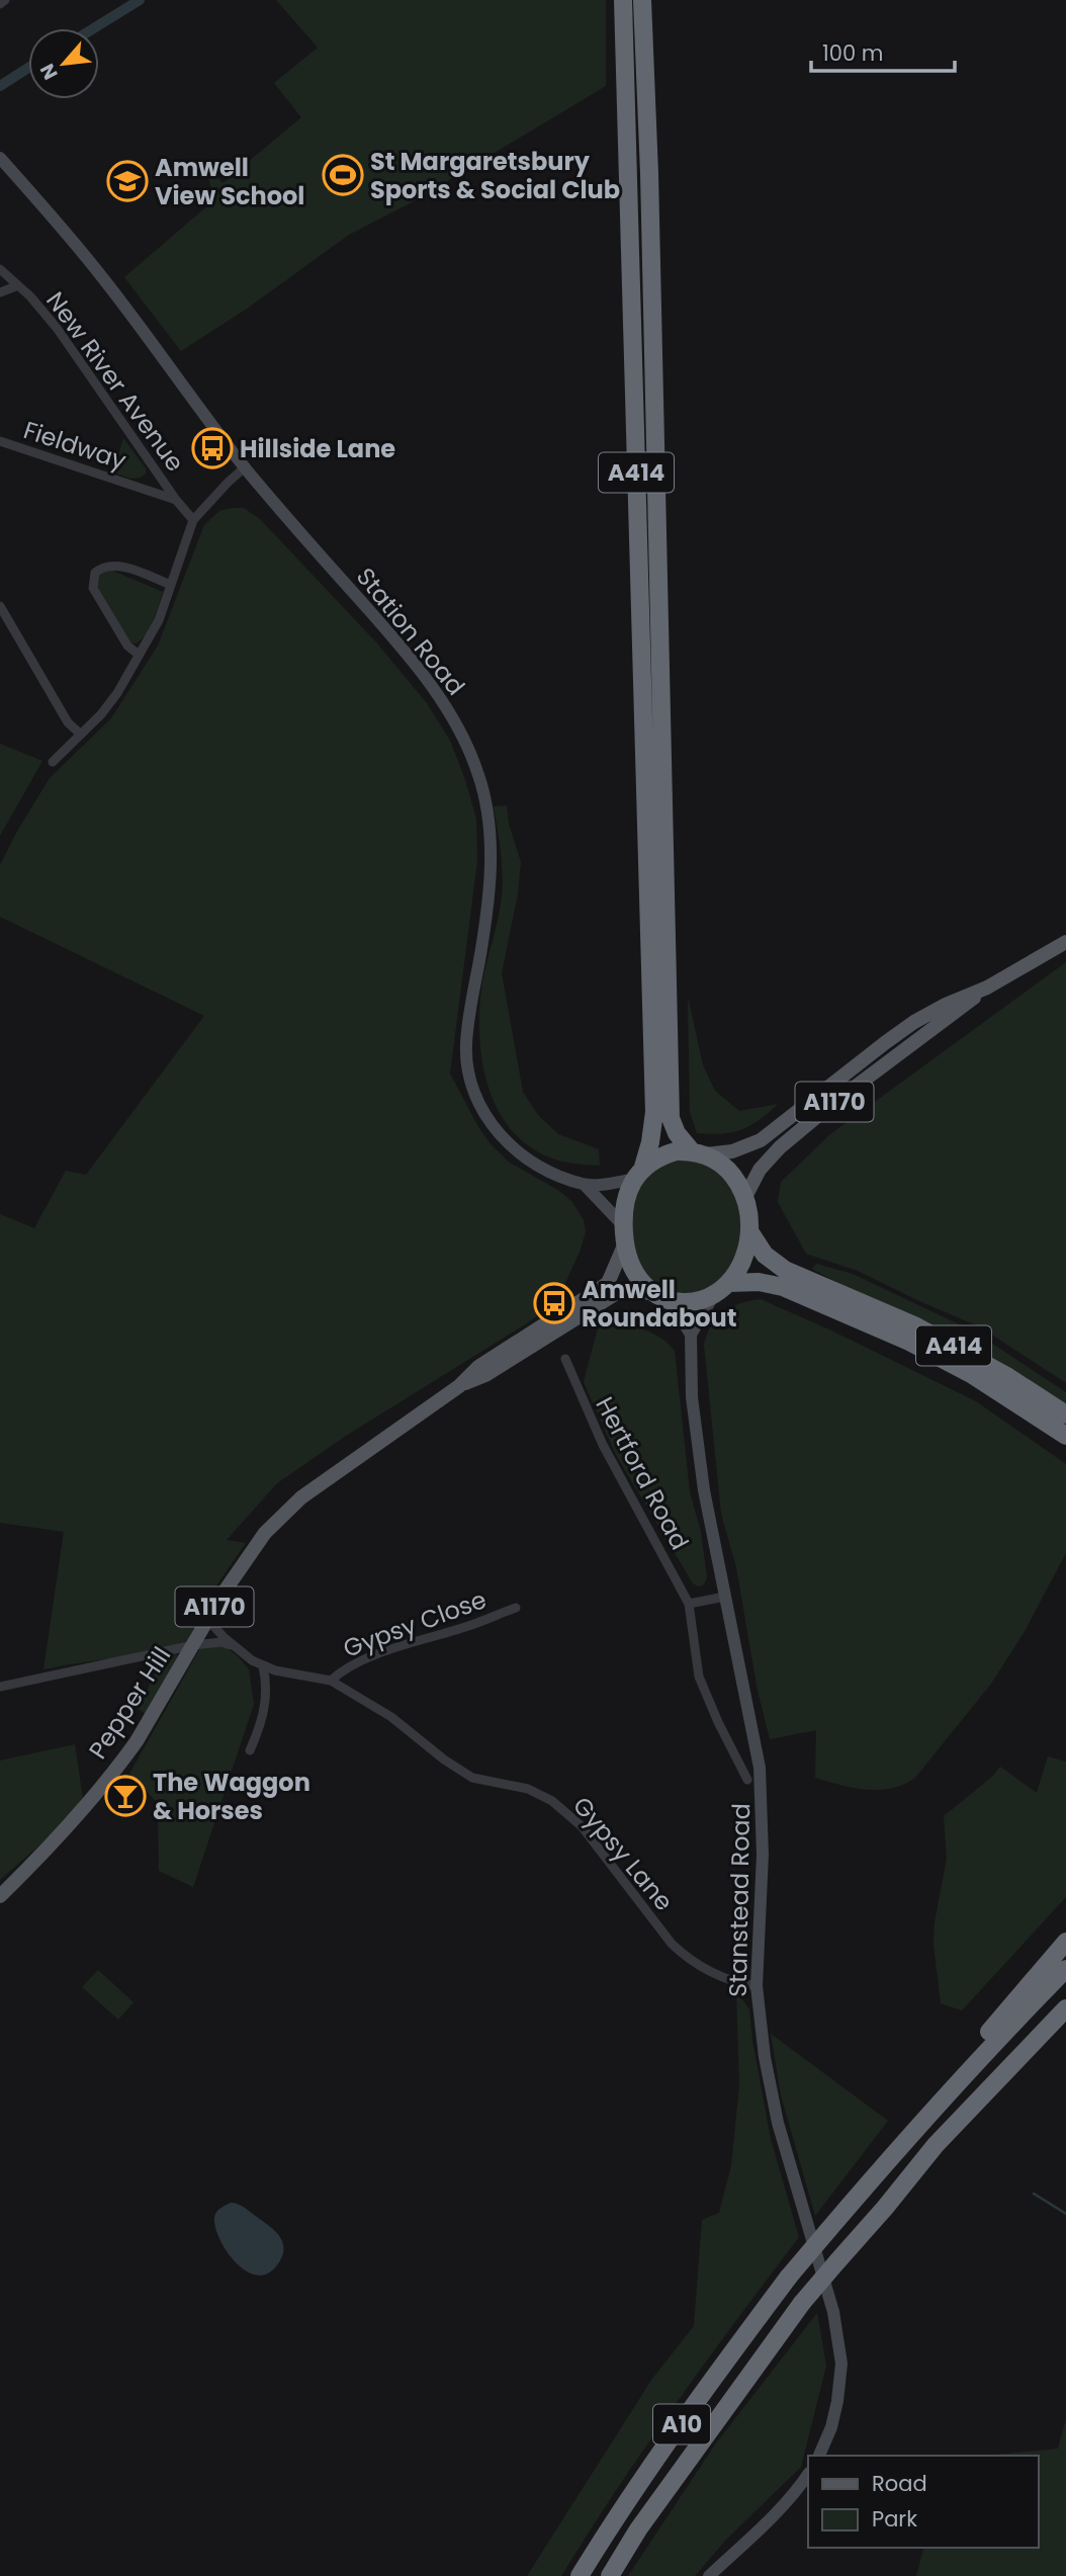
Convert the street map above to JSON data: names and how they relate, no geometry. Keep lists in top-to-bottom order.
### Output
{
  "streets": {
    "highway": ["A414", "A10"],
    "main road": [
      "Station Road",
      "A1170",
      "Pepper Hill",
      "Stanstead Road"
    ],
    "street": [
      "New River Avenue",
      "Fieldway",
      "Hertford Road",
      "Gypsy Close",
      "Gypsy Lane"
    ]
  },
  "crossings": [
    ["New River Avenue", "Fieldway"],
    ["A414", "Station Road"],
    ["A414", "A1170"],
    ["A414", "Pepper Hill"],
    ["Station Road", "A1170"],
    ["Station Road", "Pepper Hill"],
    ["A1170", "Pepper Hill"],
    ["Gypsy Close", "Gypsy Lane"],
    ["Pepper Hill", "Gypsy Lane"],
    ["Gypsy Lane", "Stanstead Road"]
  ],
  "places": {
    "sports": ["St Margaretsbury Sports & Social Club"],
    "school or university": ["Amwell View School"],
    "bus stop": ["Hillside Lane", "Amwell Roundabout"],
    "bar": ["The Waggon & Horses"]
  },
  "legend": ["Road", "Park"],
  "scale_bar": "100 m",
  "north": "bottom left"
}
